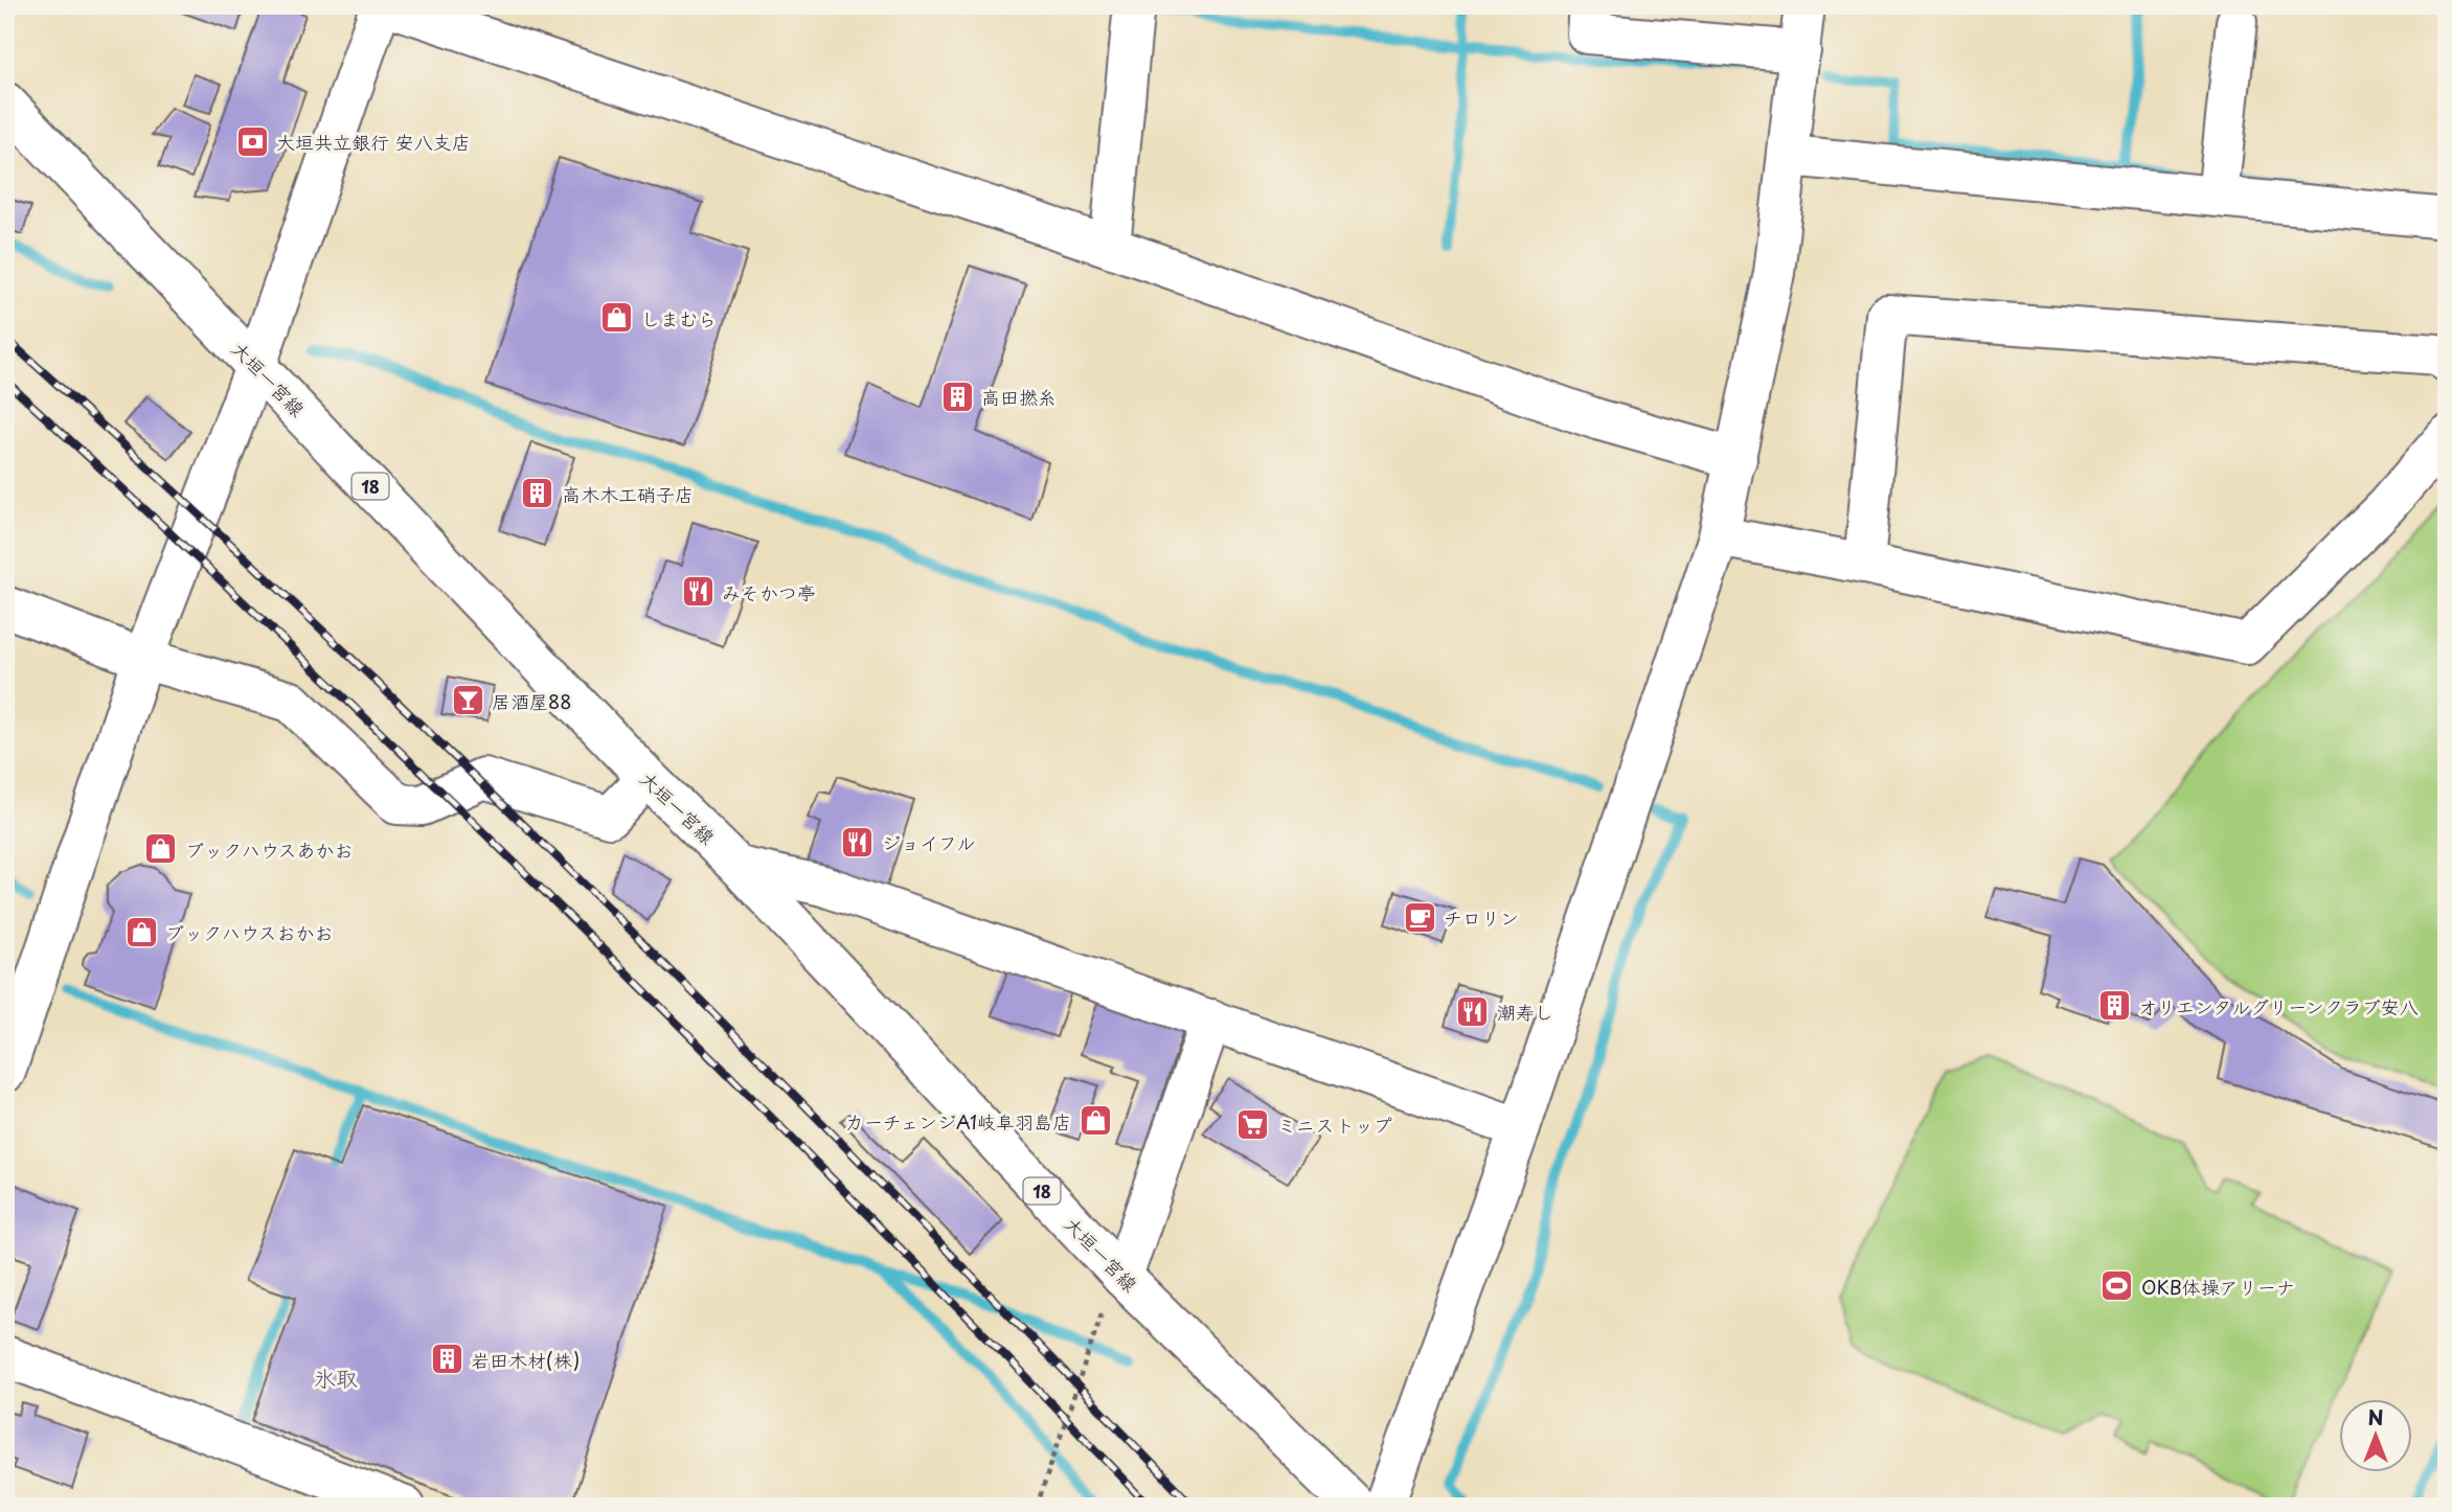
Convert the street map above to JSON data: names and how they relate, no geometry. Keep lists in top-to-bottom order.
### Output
{
  "streets": {
    "street": ["大垣一宮線", "18"]
  },
  "districts": ["氷取"],
  "places": {
    "bank": ["大垣共立銀行 安八支店"],
    "shop": [
      "しまむら",
      "ブックハウスあかお",
      "ブックハウスおかお",
      "カーチェンジA1岐阜羽島店"
    ],
    "building": [
      "高田撚糸",
      "高木木工硝子店",
      "オリエンタルグリーンクラブ安八",
      "岩田木材(株)"
    ],
    "restaurant": ["みそかつ亭", "ジョイフル", "潮寿し"],
    "bar": ["居酒屋88"],
    "cafe": ["チロリン"],
    "supermarket": ["ミニストップ"],
    "sports": ["OKB体操アリーナ"]
  },
  "north": "top"
}
